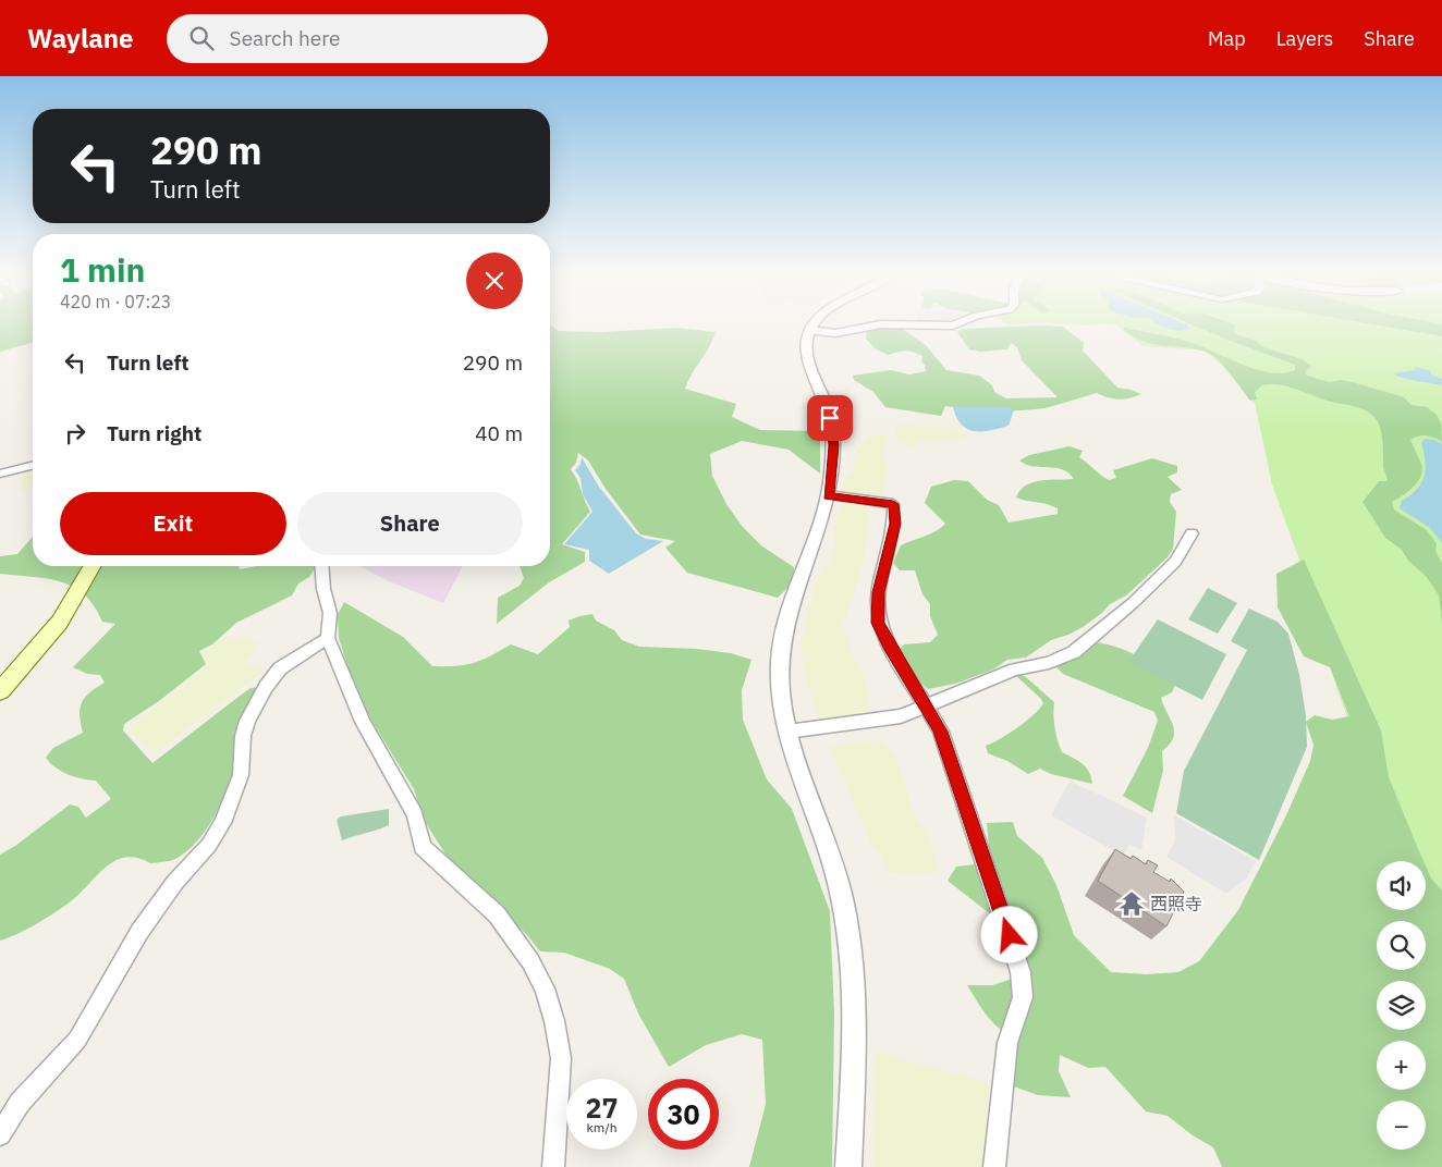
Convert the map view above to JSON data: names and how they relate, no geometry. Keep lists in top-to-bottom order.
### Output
{
  "places": {
    "temple": ["西照寺"]
  },
  "page": {
    "header": "Waylane",
    "search": "Search here",
    "nav": ["Map", "Layers", "Share"],
    "turn": ["290 m", "Turn left"],
    "heading": ["1 min", "420 m · 07:23"],
    "list": [
      {
        "name": "Turn left",
        "value": "290 m"
      },
      {
        "name": "Turn right",
        "value": "40 m"
      }
    ],
    "buttons": ["Exit", "Share"],
    "map_buttons": ["+", "−"],
    "speed": "27 km/h",
    "limit": "30"
  }
}
